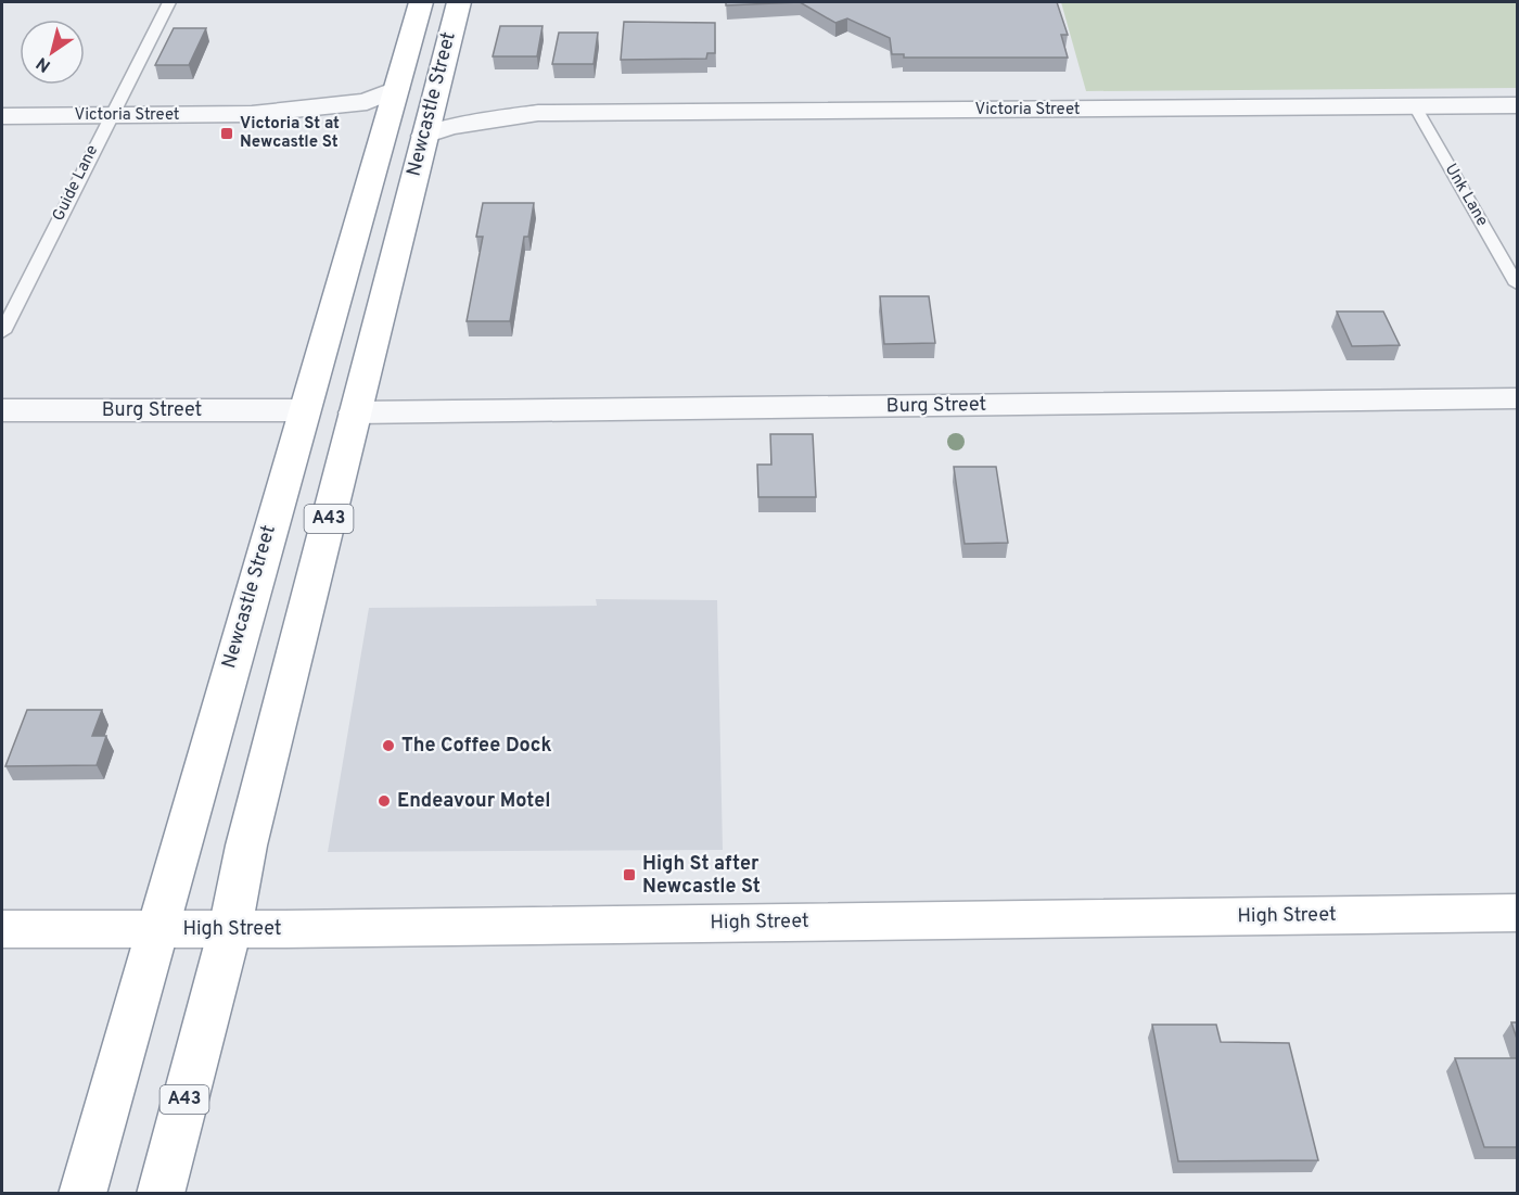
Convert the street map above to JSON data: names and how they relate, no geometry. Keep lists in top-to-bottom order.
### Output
{
  "streets": {
    "main road": ["Newcastle Street", "A43", "High Street"],
    "street": ["Victoria Street", "Burg Street"],
    "lane": ["Guide Lane", "Unk Lane"]
  },
  "crossings": [
    ["Newcastle Street", "Victoria Street"],
    ["Newcastle Street", "Burg Street"],
    ["Newcastle Street", "High Street"],
    ["Victoria Street", "Guide Lane"],
    ["Victoria Street", "Unk Lane"]
  ],
  "places": {
    "transit": ["Victoria St at Newcastle St", "High St after Newcastle St"],
    "other": ["The Coffee Dock", "Endeavour Motel"]
  },
  "north": "bottom left"
}
